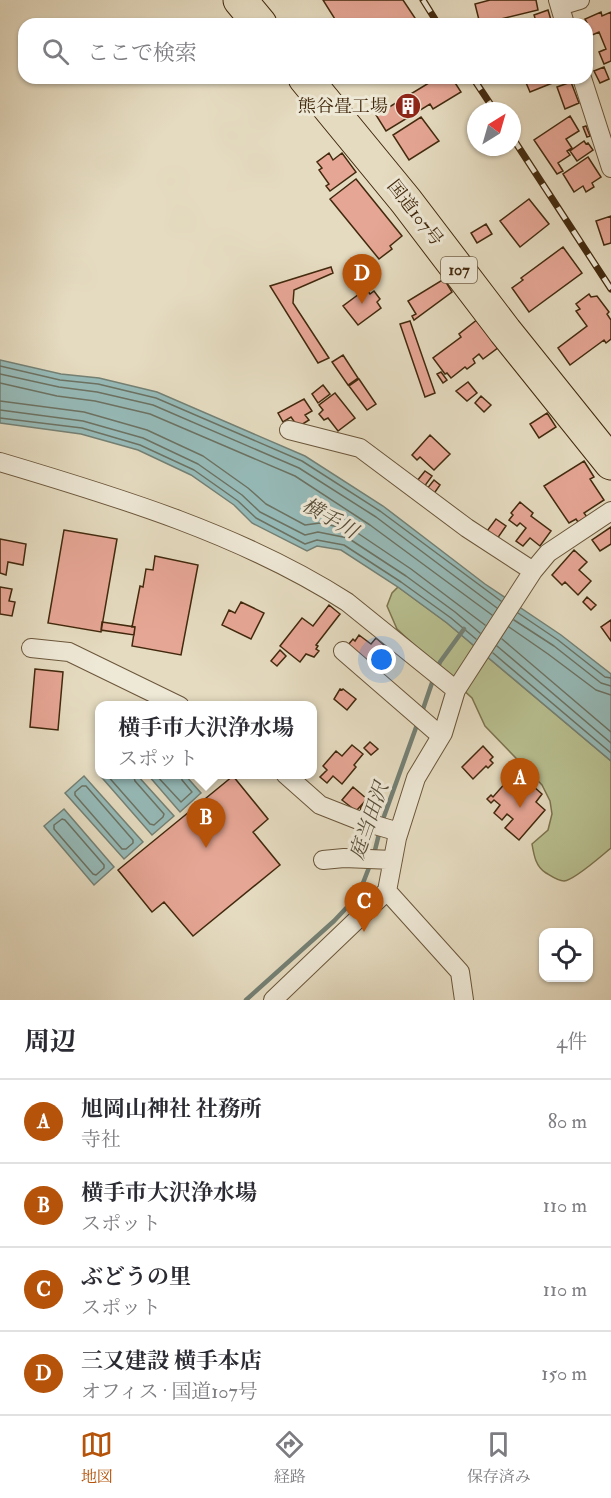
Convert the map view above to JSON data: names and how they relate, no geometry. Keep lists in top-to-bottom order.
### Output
{
  "streets": {
    "highway": ["国道107号", "107"]
  },
  "water": ["横手川", "庭当田沢"],
  "places": {
    "building": ["熊谷畳工場"]
  },
  "north": "top right",
  "page": {
    "search": "ここで検索",
    "pins": [
      "D",
      "A",
      "B",
      "C"
    ],
    "popup": ["横手市大沢浄水場", "スポット"],
    "heading": ["周辺", "4件"],
    "list": [
      {
        "mark": "A",
        "name": "旭岡山神社 社務所",
        "note": "寺社",
        "value": "80 m"
      },
      {
        "mark": "B",
        "name": "横手市大沢浄水場",
        "note": "スポット",
        "value": "110 m"
      },
      {
        "mark": "C",
        "name": "ぶどうの里",
        "note": "スポット",
        "value": "110 m"
      },
      {
        "mark": "D",
        "name": "三又建設 横手本店",
        "note": "オフィス · 国道107号",
        "value": "150 m"
      }
    ],
    "nav": ["地図", "経路", "保存済み"]
  }
}
